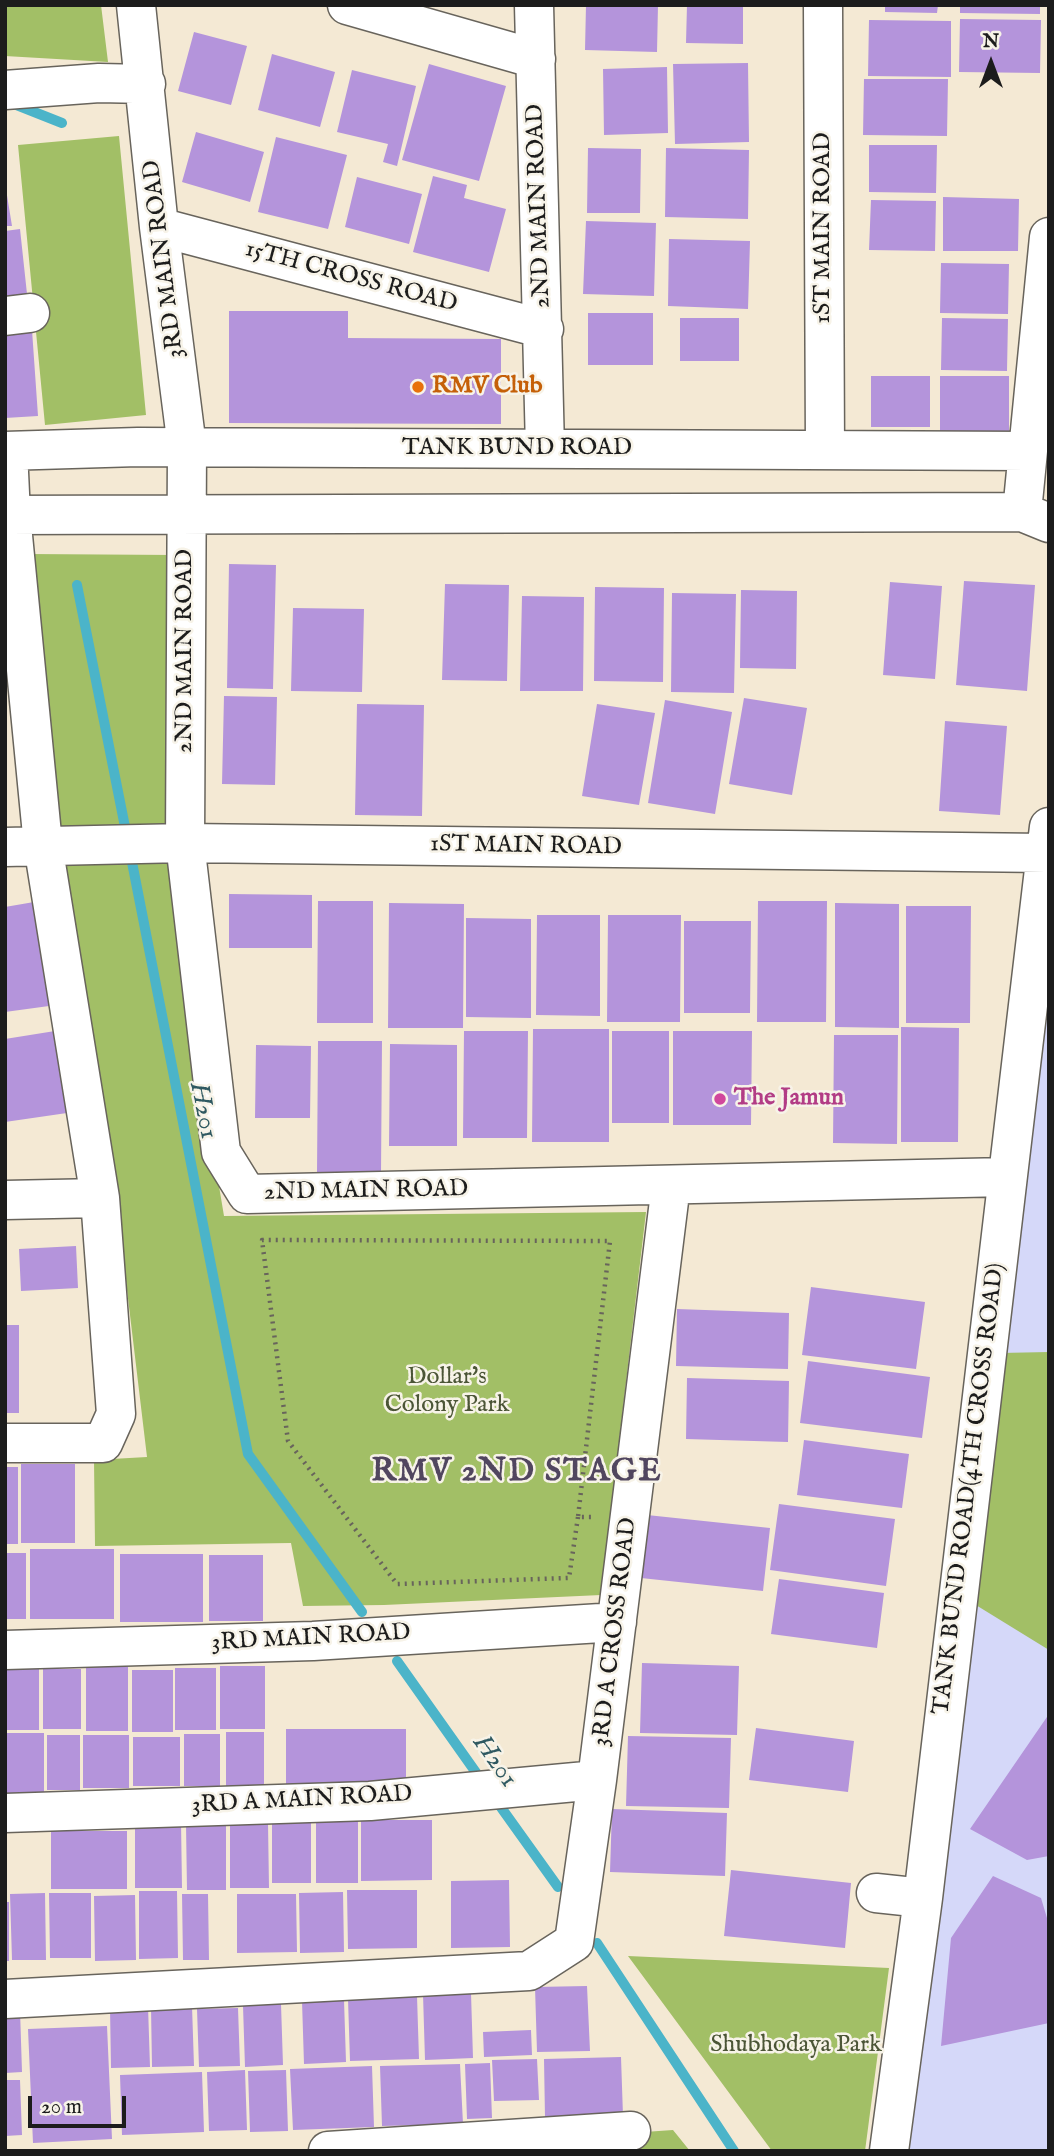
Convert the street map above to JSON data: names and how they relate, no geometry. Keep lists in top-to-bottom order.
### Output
{
  "streets": {
    "street": [
      "2ND MAIN ROAD",
      "1ST MAIN ROAD",
      "3RD MAIN ROAD",
      "15TH CROSS ROAD",
      "TANK BUND ROAD",
      "TANK BUND ROAD(4TH CROSS ROAD)",
      "3RD A CROSS ROAD",
      "3RD A MAIN ROAD"
    ]
  },
  "crossings": [
    ["2ND MAIN ROAD", "1ST MAIN ROAD"],
    ["2ND MAIN ROAD", "3RD MAIN ROAD"],
    ["2ND MAIN ROAD", "15TH CROSS ROAD"],
    ["2ND MAIN ROAD", "TANK BUND ROAD"],
    ["2ND MAIN ROAD", "TANK BUND ROAD(4TH CROSS ROAD)"],
    ["2ND MAIN ROAD", "3RD A CROSS ROAD"],
    ["1ST MAIN ROAD", "TANK BUND ROAD"],
    ["1ST MAIN ROAD", "TANK BUND ROAD(4TH CROSS ROAD)"],
    ["3RD MAIN ROAD", "15TH CROSS ROAD"],
    ["3RD MAIN ROAD", "TANK BUND ROAD"],
    ["3RD MAIN ROAD", "3RD A CROSS ROAD"],
    ["3RD A CROSS ROAD", "3RD A MAIN ROAD"]
  ],
  "districts": ["RMV 2ND STAGE"],
  "water": ["H201"],
  "parks": ["Dollar's Colony Park", "Shubhodaya Park"],
  "places": ["RMV Club", "The Jamun"],
  "scale_bar": "20 m",
  "north": "top"
}
